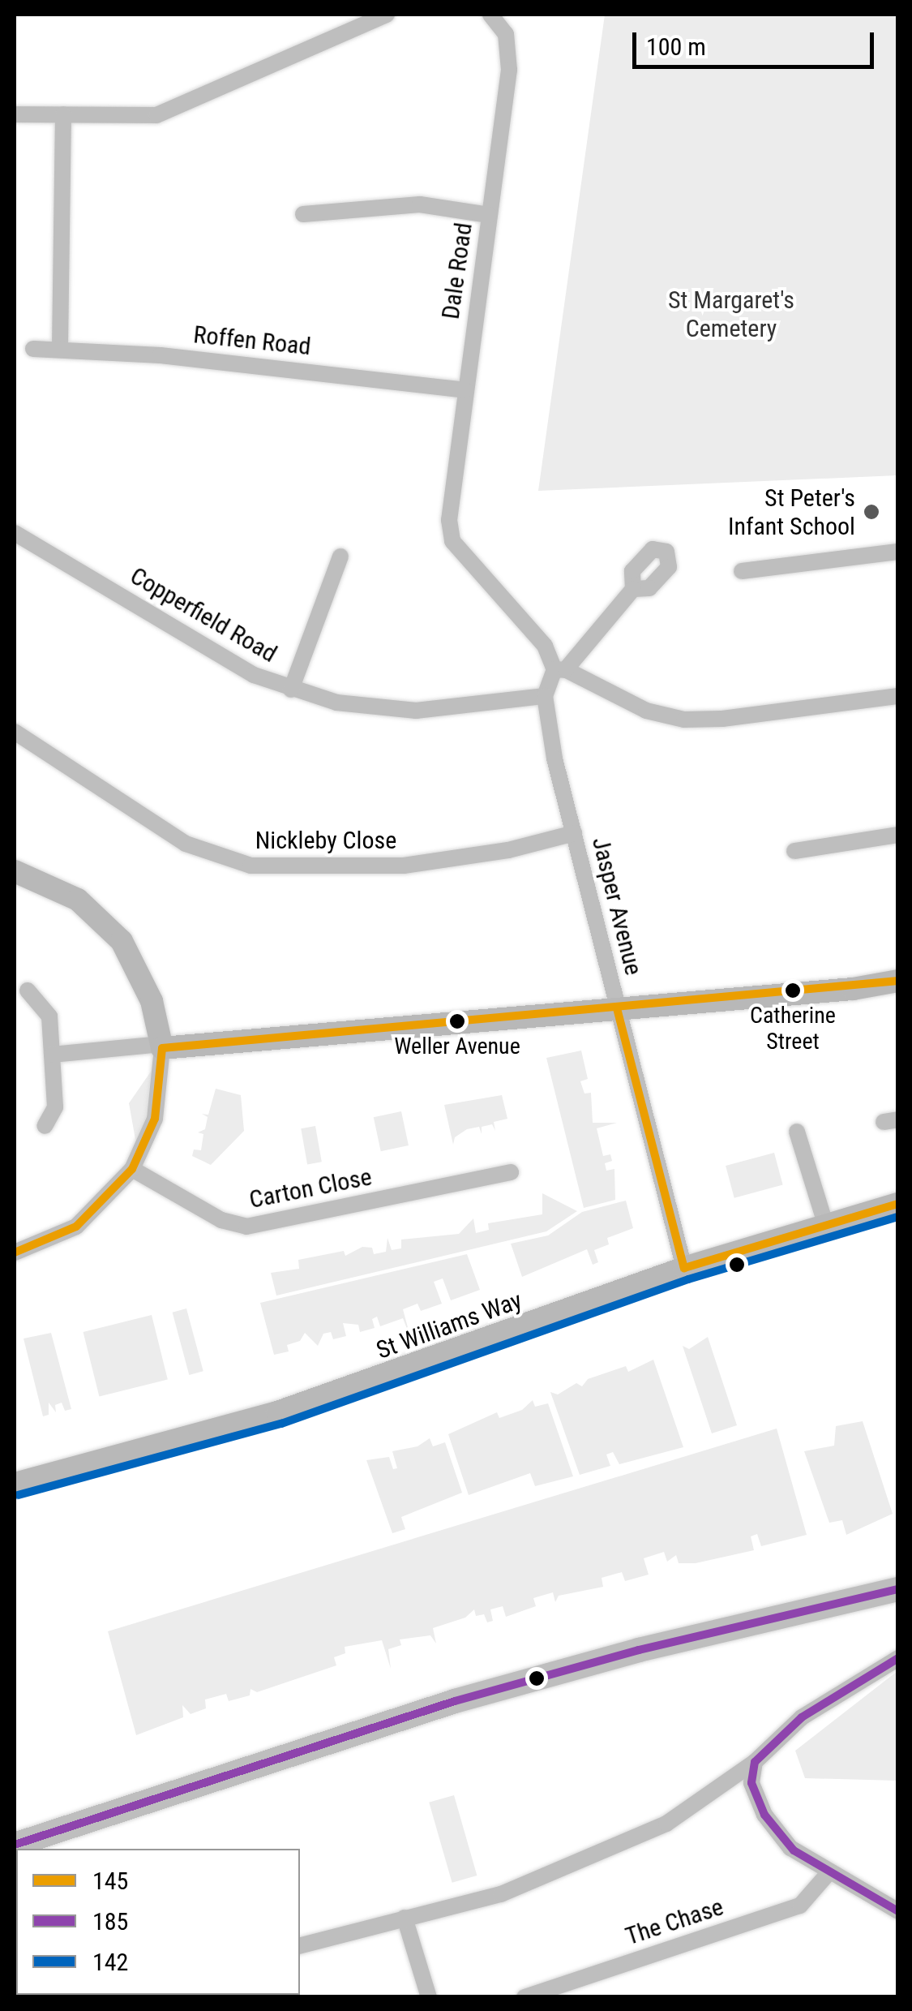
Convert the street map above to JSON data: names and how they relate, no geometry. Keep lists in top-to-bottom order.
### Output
{
  "streets": {
    "street": [
      "Dale Road",
      "Roffen Road",
      "Copperfield Road",
      "Nickleby Close",
      "Jasper Avenue",
      "Carton Close",
      "St Williams Way",
      "The Chase"
    ]
  },
  "crossings": [
    ["Dale Road", "Roffen Road"],
    ["Copperfield Road", "Jasper Avenue"],
    ["Nickleby Close", "Jasper Avenue"],
    ["Jasper Avenue", "St Williams Way"]
  ],
  "parks": ["St Margaret's Cemetery"],
  "places": ["St Peter's Infant School", "Catherine Street", "Weller Avenue"],
  "lines": ["transit line 145", "transit line 142", "transit line 185"],
  "legend": ["145", "185", "142"],
  "scale_bar": "100 m"
}
